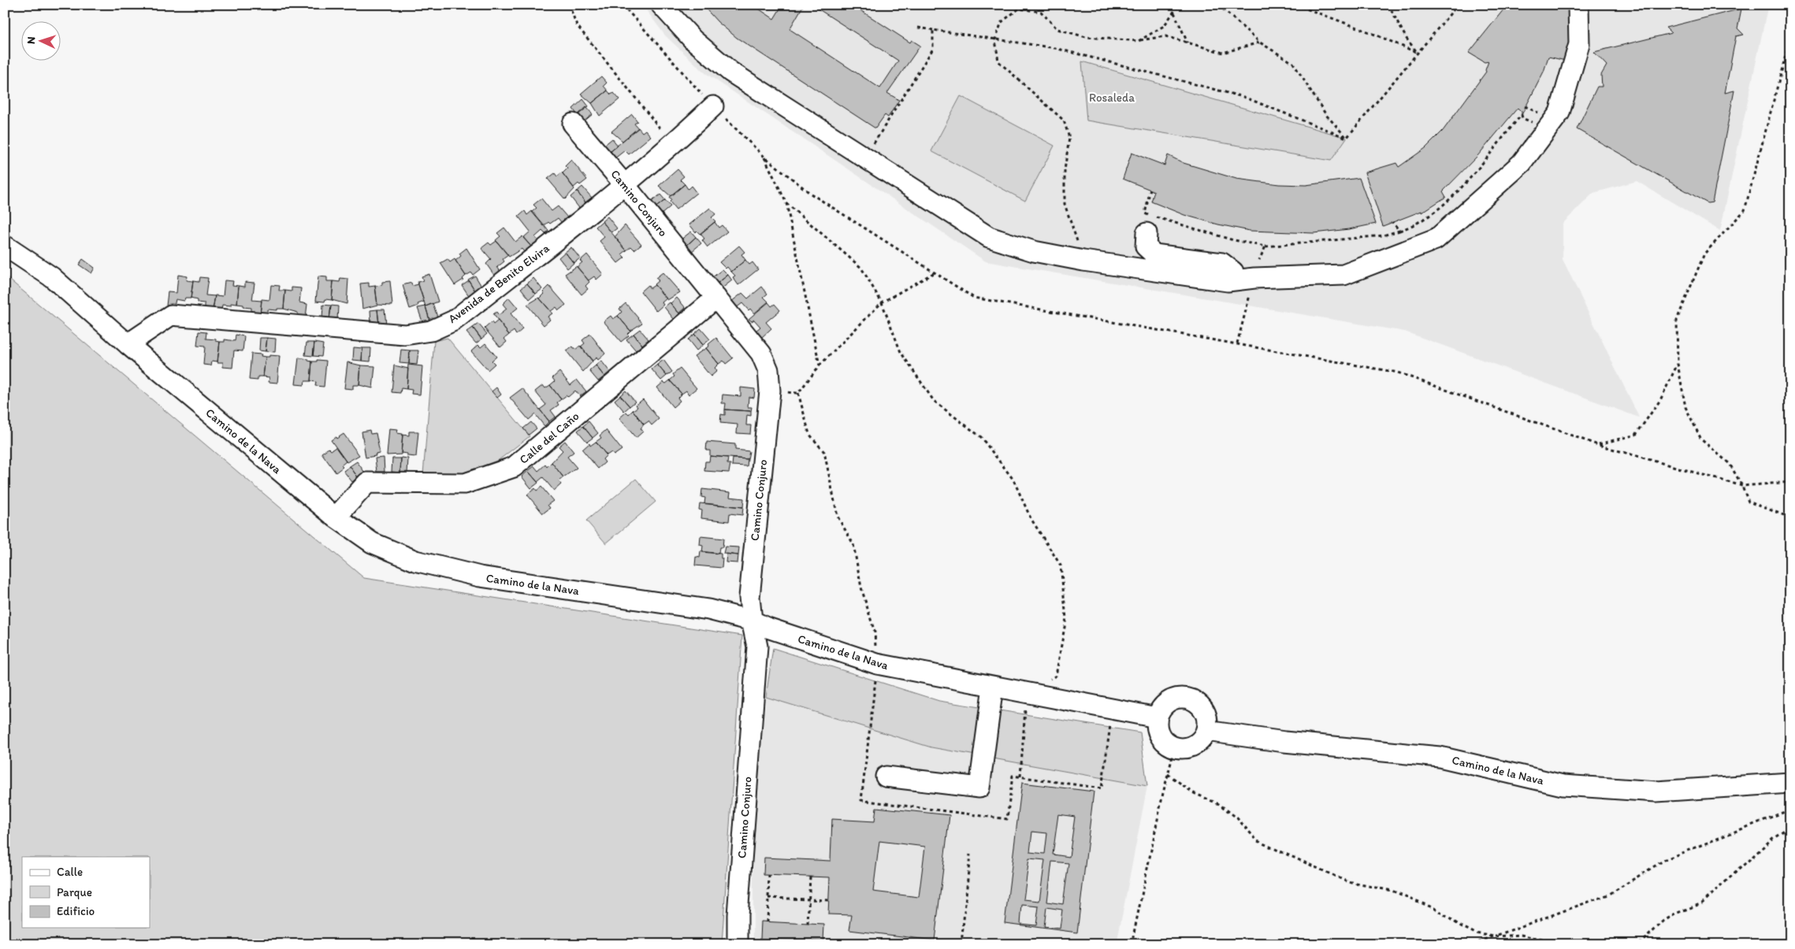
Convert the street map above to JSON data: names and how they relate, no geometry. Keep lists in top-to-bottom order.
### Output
{
  "streets": {
    "street": [
      "Camino Conjuro",
      "Avenida de Benito Elvira",
      "Calle del Caño",
      "Camino de la Nava"
    ]
  },
  "crossings": [
    ["Camino Conjuro", "Avenida de Benito Elvira"],
    ["Camino Conjuro", "Calle del Caño"],
    ["Camino Conjuro", "Camino de la Nava"],
    ["Avenida de Benito Elvira", "Camino de la Nava"],
    ["Calle del Caño", "Camino de la Nava"]
  ],
  "parks": ["Rosaleda"],
  "legend": ["Calle", "Parque", "Edificio"],
  "north": "left"
}
